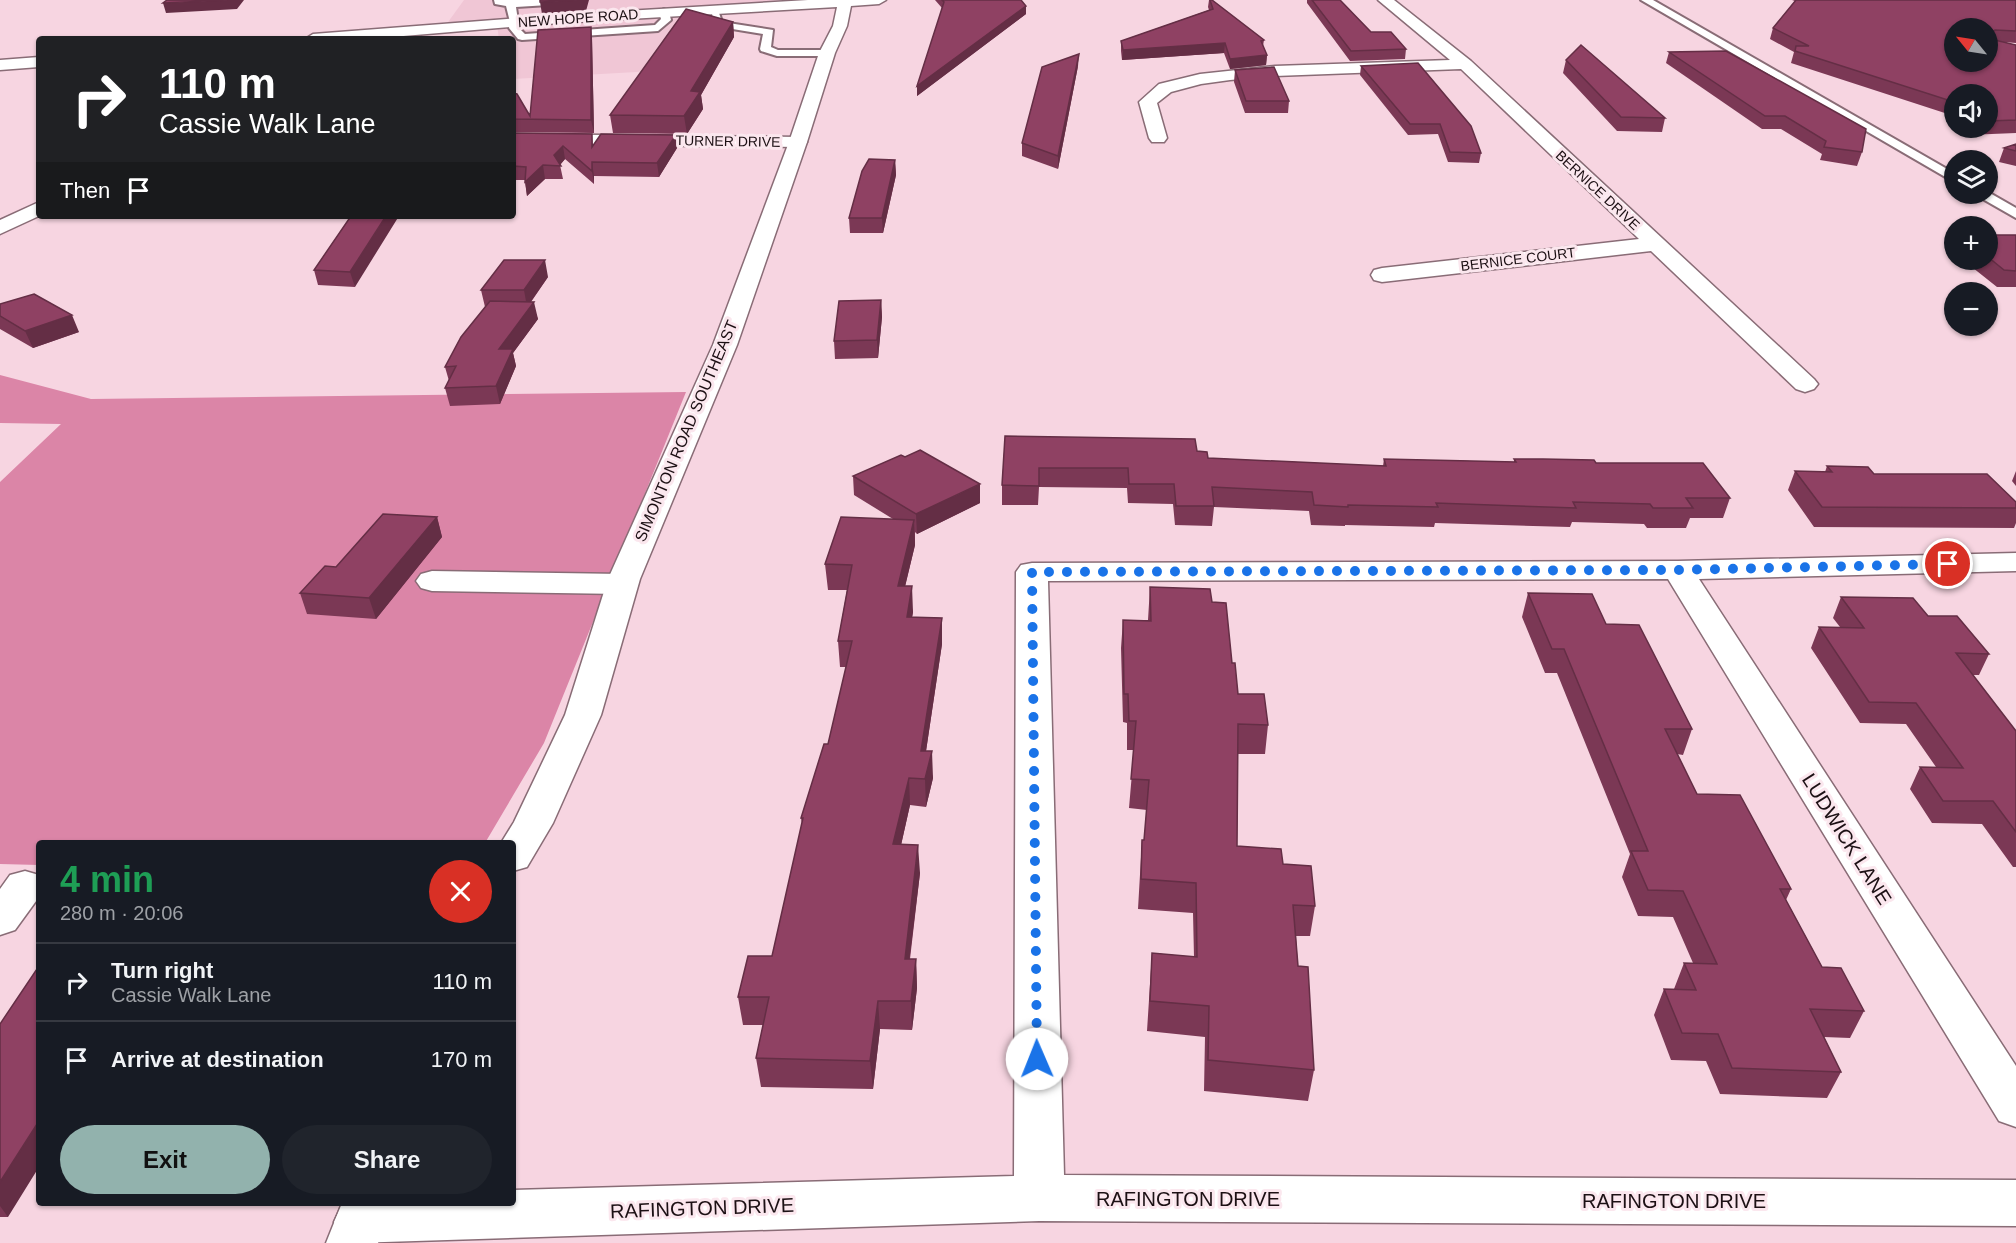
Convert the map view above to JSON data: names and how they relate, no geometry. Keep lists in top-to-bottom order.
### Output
{
  "streets": {
    "street": [
      "NEW HOPE ROAD",
      "TURNER DRIVE",
      "BERNICE DRIVE",
      "BERNICE COURT",
      "SIMONTON ROAD SOUTHEAST",
      "LUDWICK LANE",
      "RAFINGTON DRIVE"
    ]
  },
  "crossings": [
    ["NEW HOPE ROAD", "SIMONTON ROAD SOUTHEAST"],
    ["TURNER DRIVE", "SIMONTON ROAD SOUTHEAST"],
    ["BERNICE DRIVE", "BERNICE COURT"]
  ],
  "north": "top left",
  "page": {
    "map_buttons": ["+", "−"],
    "turn": ["110 m", "Cassie Walk Lane"],
    "then": "Then",
    "heading": ["4 min", "280 m · 20:06"],
    "list": [
      {
        "name": "Turn right",
        "note": "Cassie Walk Lane",
        "value": "110 m"
      },
      {
        "name": "Arrive at destination",
        "value": "170 m"
      }
    ],
    "buttons": ["Exit", "Share"]
  }
}
